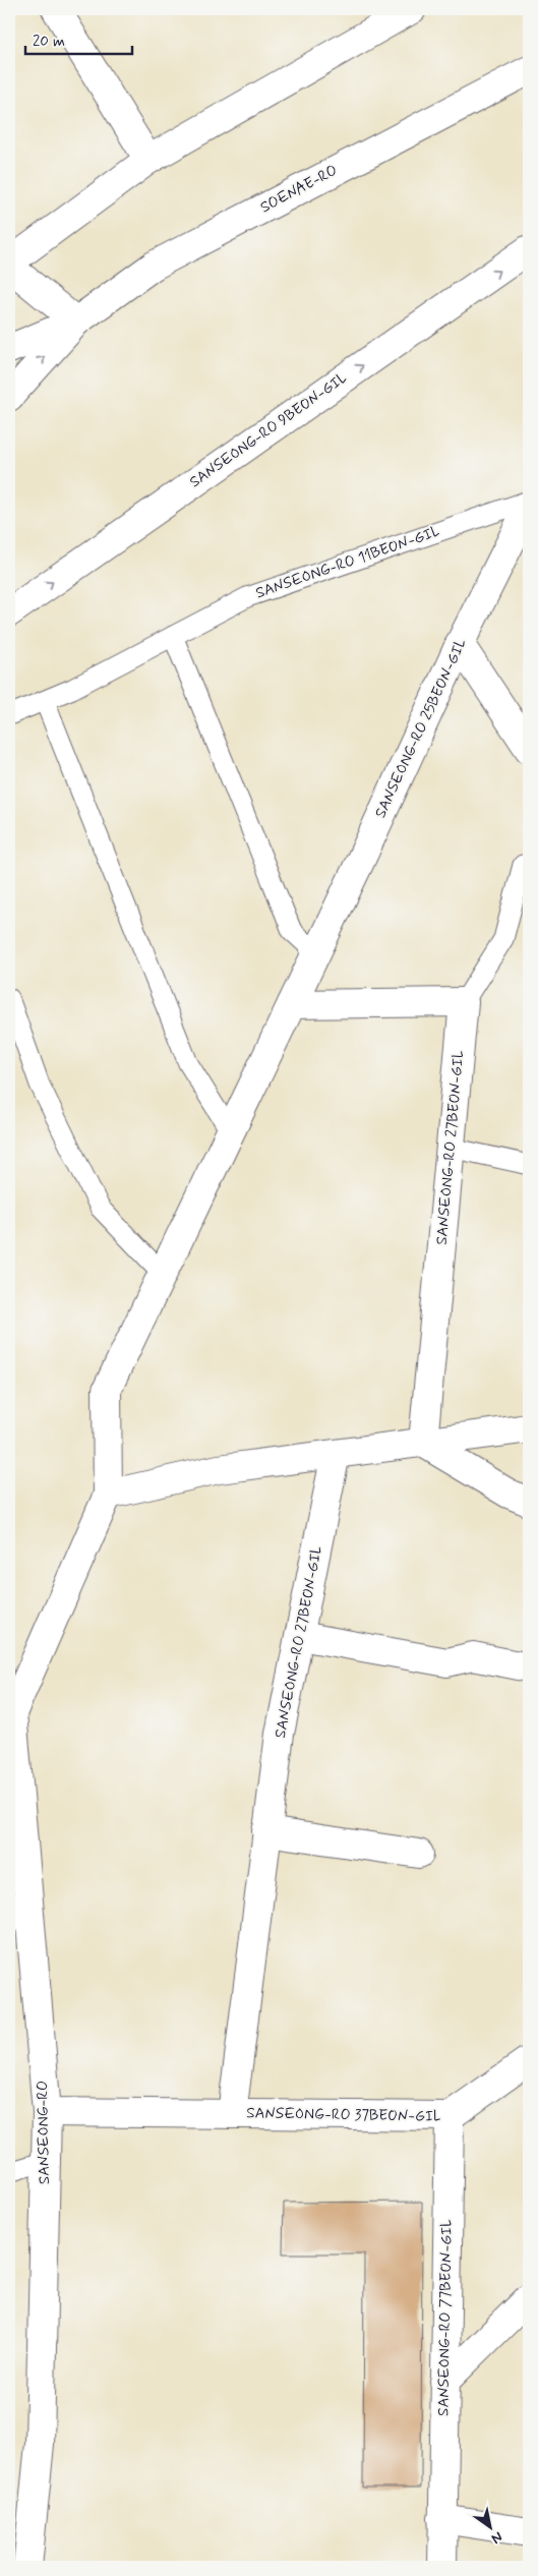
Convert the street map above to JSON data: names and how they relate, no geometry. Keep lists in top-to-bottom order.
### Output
{
  "streets": {
    "street": [
      "SOENAE-RO",
      "SANSEONG-RO 9BEON-GIL",
      "SANSEONG-RO 25BEON-GIL",
      "SANSEONG-RO 27BEON-GIL",
      "SANSEONG-RO 37BEON-GIL",
      "SANSEONG-RO",
      "SANSEONG-RO 77BEON-GIL"
    ],
    "lane": ["SANSEONG-RO 11BEON-GIL"]
  },
  "crossings": [
    ["SANSEONG-RO 27BEON-GIL", "SANSEONG-RO 37BEON-GIL"],
    ["SANSEONG-RO 37BEON-GIL", "SANSEONG-RO"],
    ["SANSEONG-RO 37BEON-GIL", "SANSEONG-RO 77BEON-GIL"]
  ],
  "one_way": ["SANSEONG-RO 9BEON-GIL"],
  "scale_bar": "20 m",
  "north": "bottom right"
}
